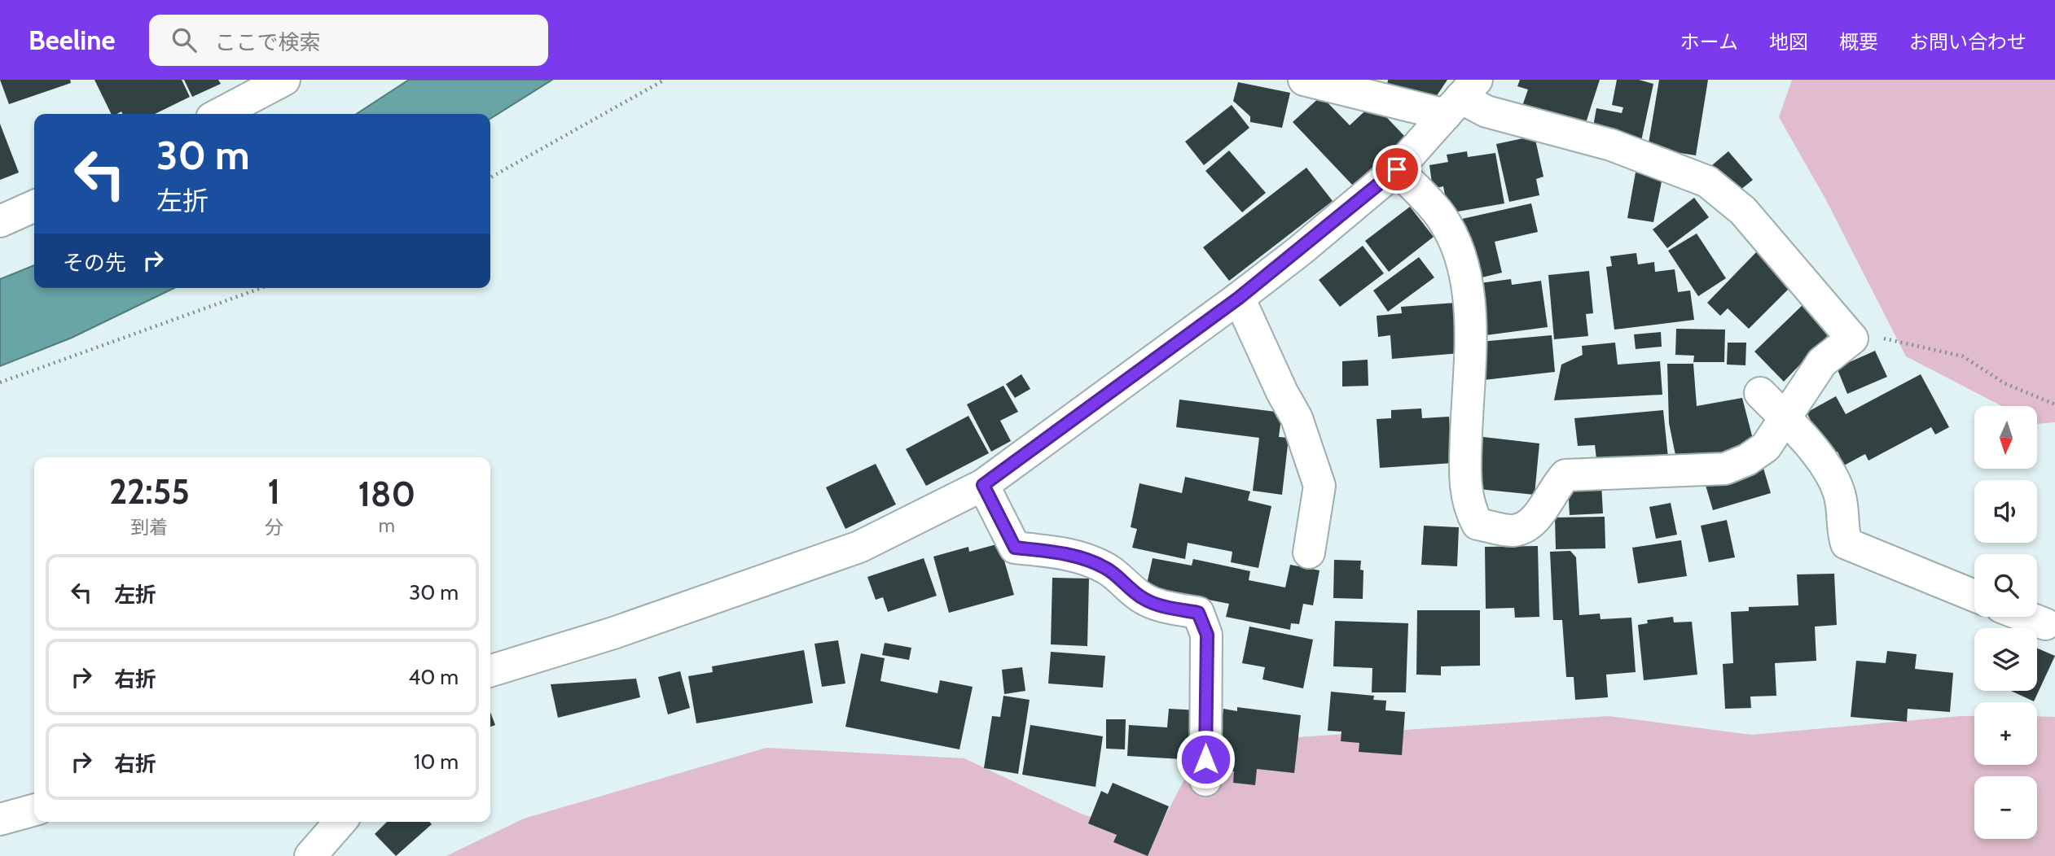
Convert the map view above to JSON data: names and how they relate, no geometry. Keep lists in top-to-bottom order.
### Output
{
  "north": "bottom",
  "page": {
    "header": "Beeline",
    "search": "ここで検索",
    "nav": [
      "ホーム",
      "地図",
      "概要",
      "お問い合わせ"
    ],
    "turn": ["30 m", "左折"],
    "then": "その先",
    "map_buttons": ["+", "−"],
    "eta": [
      "22:55",
      "到着",
      "1",
      "分",
      "180",
      "m"
    ],
    "list": [
      {
        "name": "左折",
        "value": "30 m"
      },
      {
        "name": "右折",
        "value": "40 m"
      },
      {
        "name": "右折",
        "value": "10 m"
      }
    ]
  }
}
